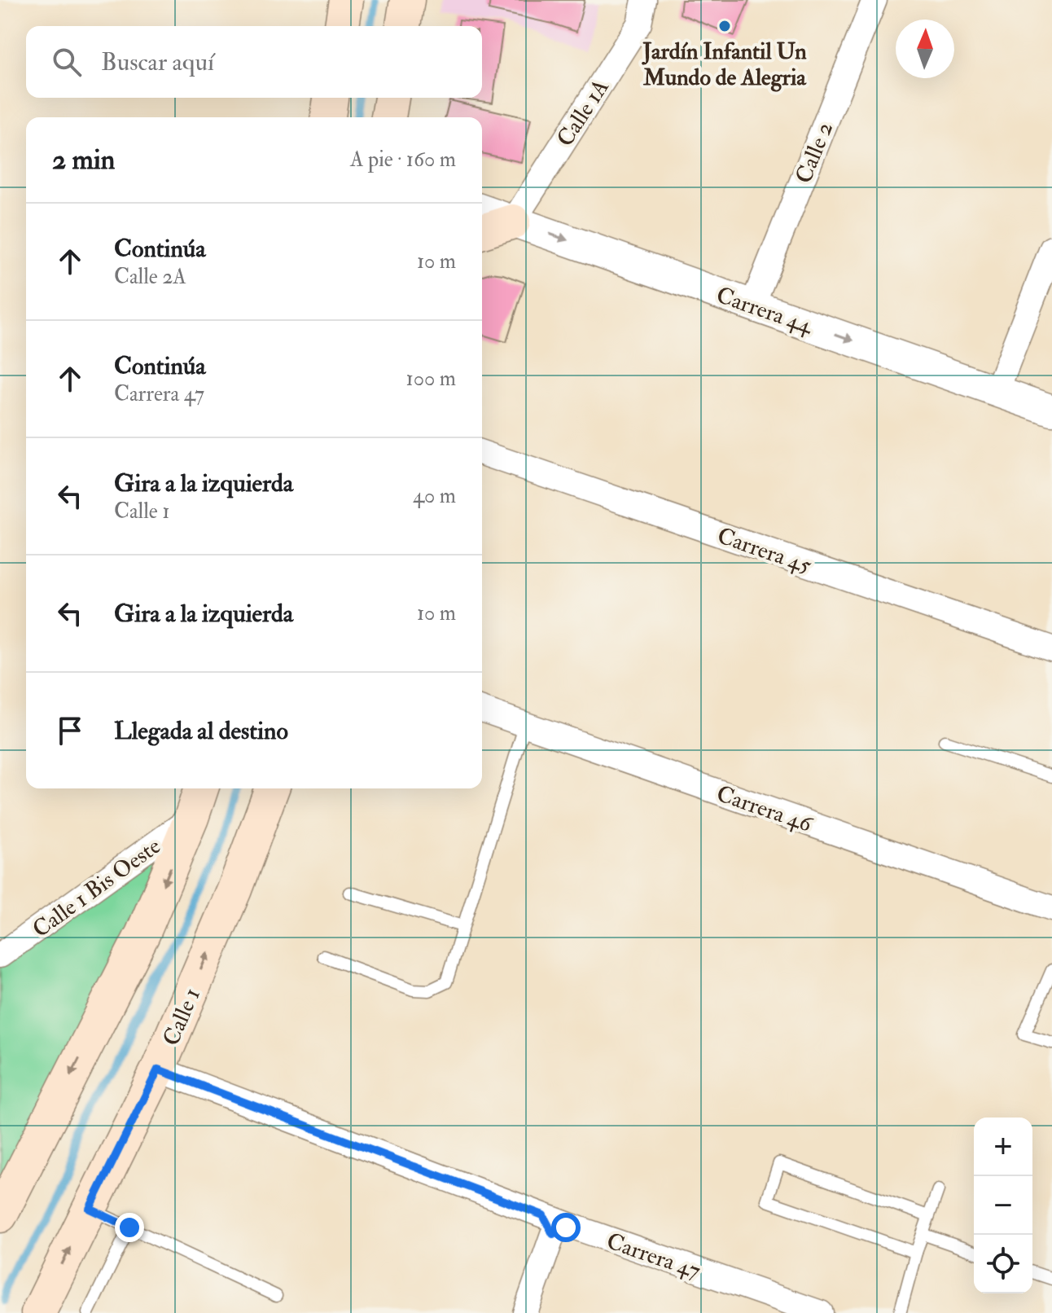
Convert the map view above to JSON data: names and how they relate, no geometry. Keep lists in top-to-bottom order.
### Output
{
  "streets": {
    "main road": ["Calle 1"],
    "street": [
      "Calle 1A",
      "Calle 2",
      "Carrera 44",
      "Carrera 45",
      "Carrera 46",
      "Calle 1 Bis Oeste",
      "Carrera 47"
    ]
  },
  "crossings": [
    ["Calle 1A", "Carrera 44"],
    ["Calle 2", "Carrera 44"],
    ["Calle 1", "Carrera 47"]
  ],
  "one_way": ["Carrera 44"],
  "places": ["Jardín Infantil Un Mundo de Alegria"],
  "north": "top",
  "page": {
    "search": "Buscar aquí",
    "heading": ["2 min", "A pie · 160 m"],
    "list": [
      ["Continúa", "Calle 2A", "10 m"],
      ["Continúa", "Carrera 47", "100 m"],
      ["Gira a la izquierda", "Calle 1", "40 m"],
      ["Gira a la izquierda", "10 m"],
      "Llegada al destino"
    ],
    "map_buttons": ["+", "−"]
  }
}
